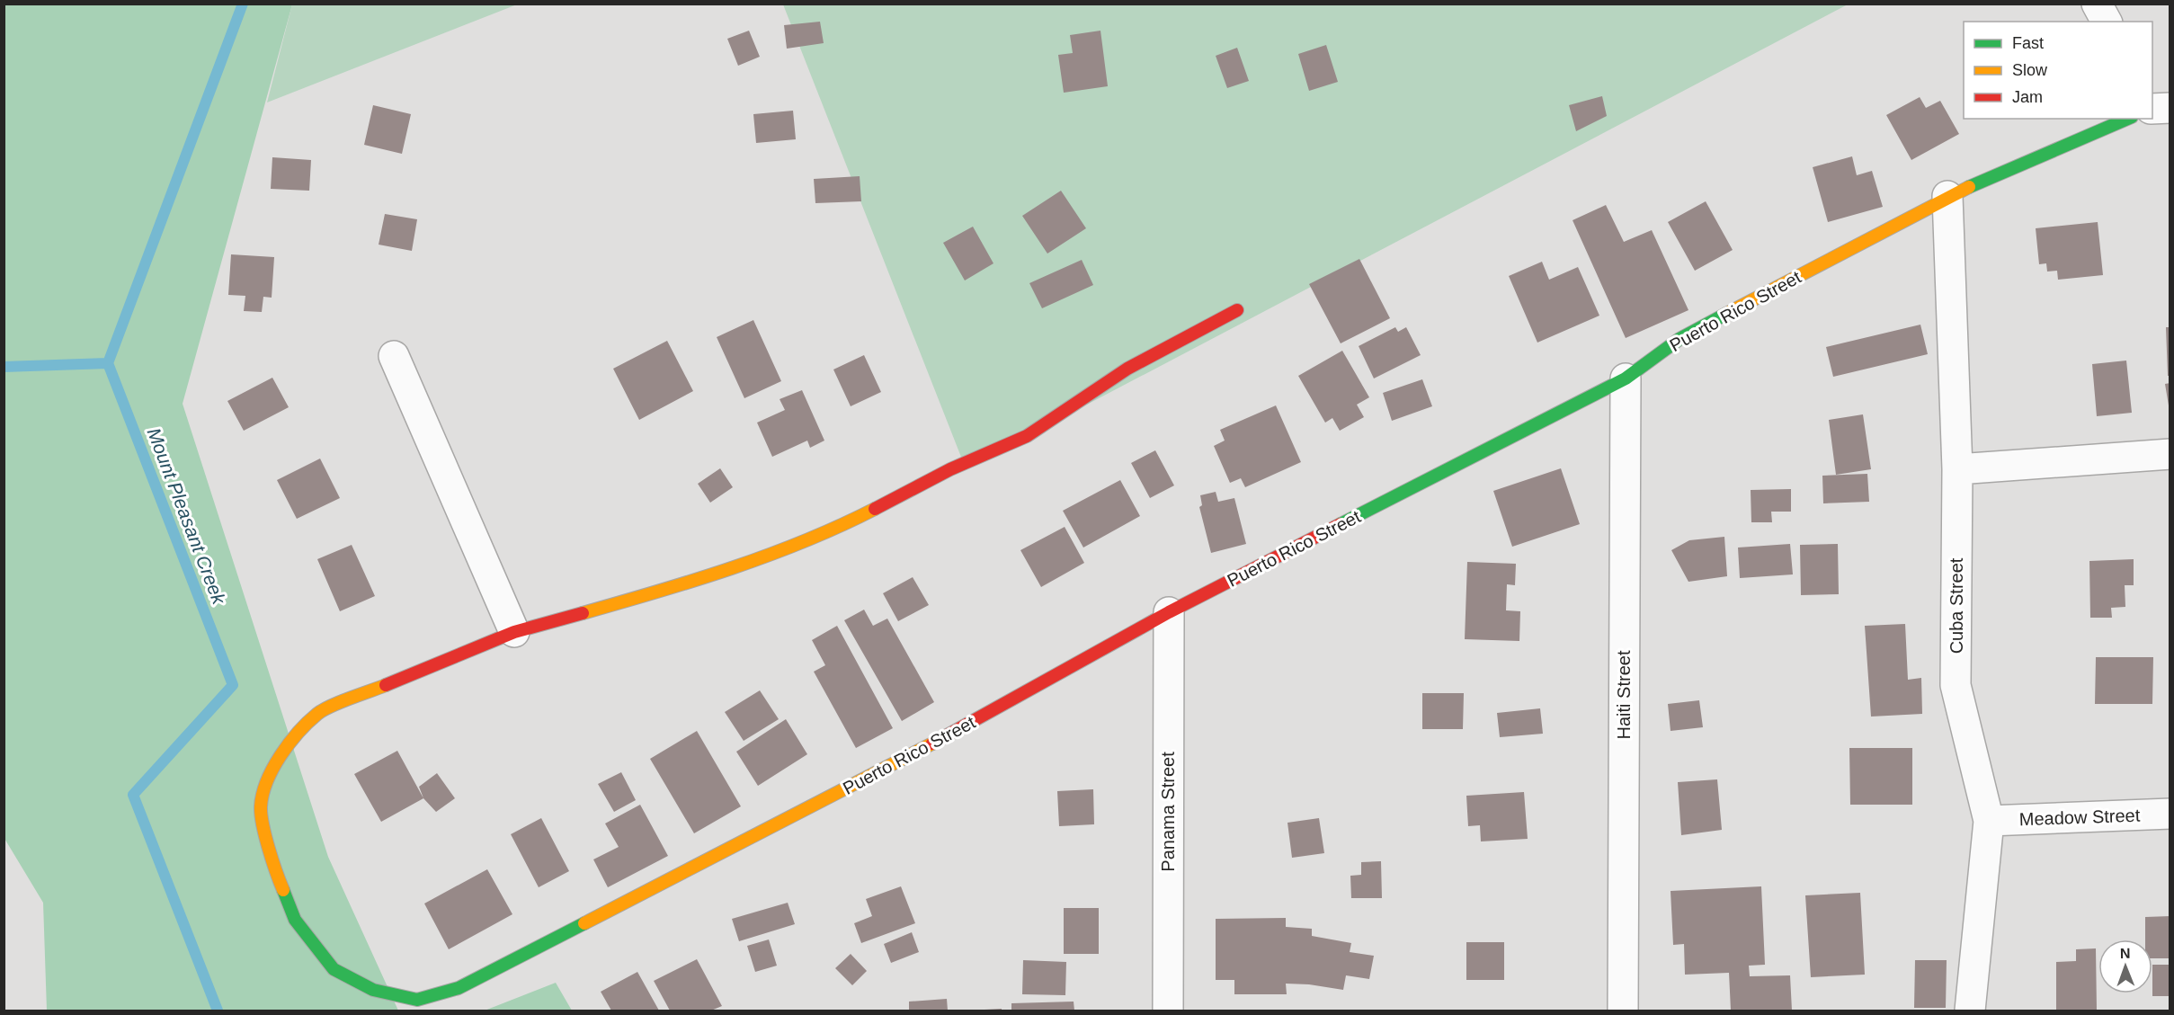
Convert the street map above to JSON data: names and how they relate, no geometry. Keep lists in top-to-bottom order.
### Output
{
  "streets": {
    "street": [
      "Puerto Rico Street",
      "Cuba Street",
      "Haiti Street",
      "Panama Street",
      "Meadow Street"
    ]
  },
  "crossings": [
    ["Puerto Rico Street", "Cuba Street"],
    ["Puerto Rico Street", "Haiti Street"],
    ["Puerto Rico Street", "Panama Street"],
    ["Cuba Street", "Meadow Street"]
  ],
  "water": ["Mount Pleasant Creek"],
  "legend": ["Fast", "Slow", "Jam"],
  "north": "top"
}
